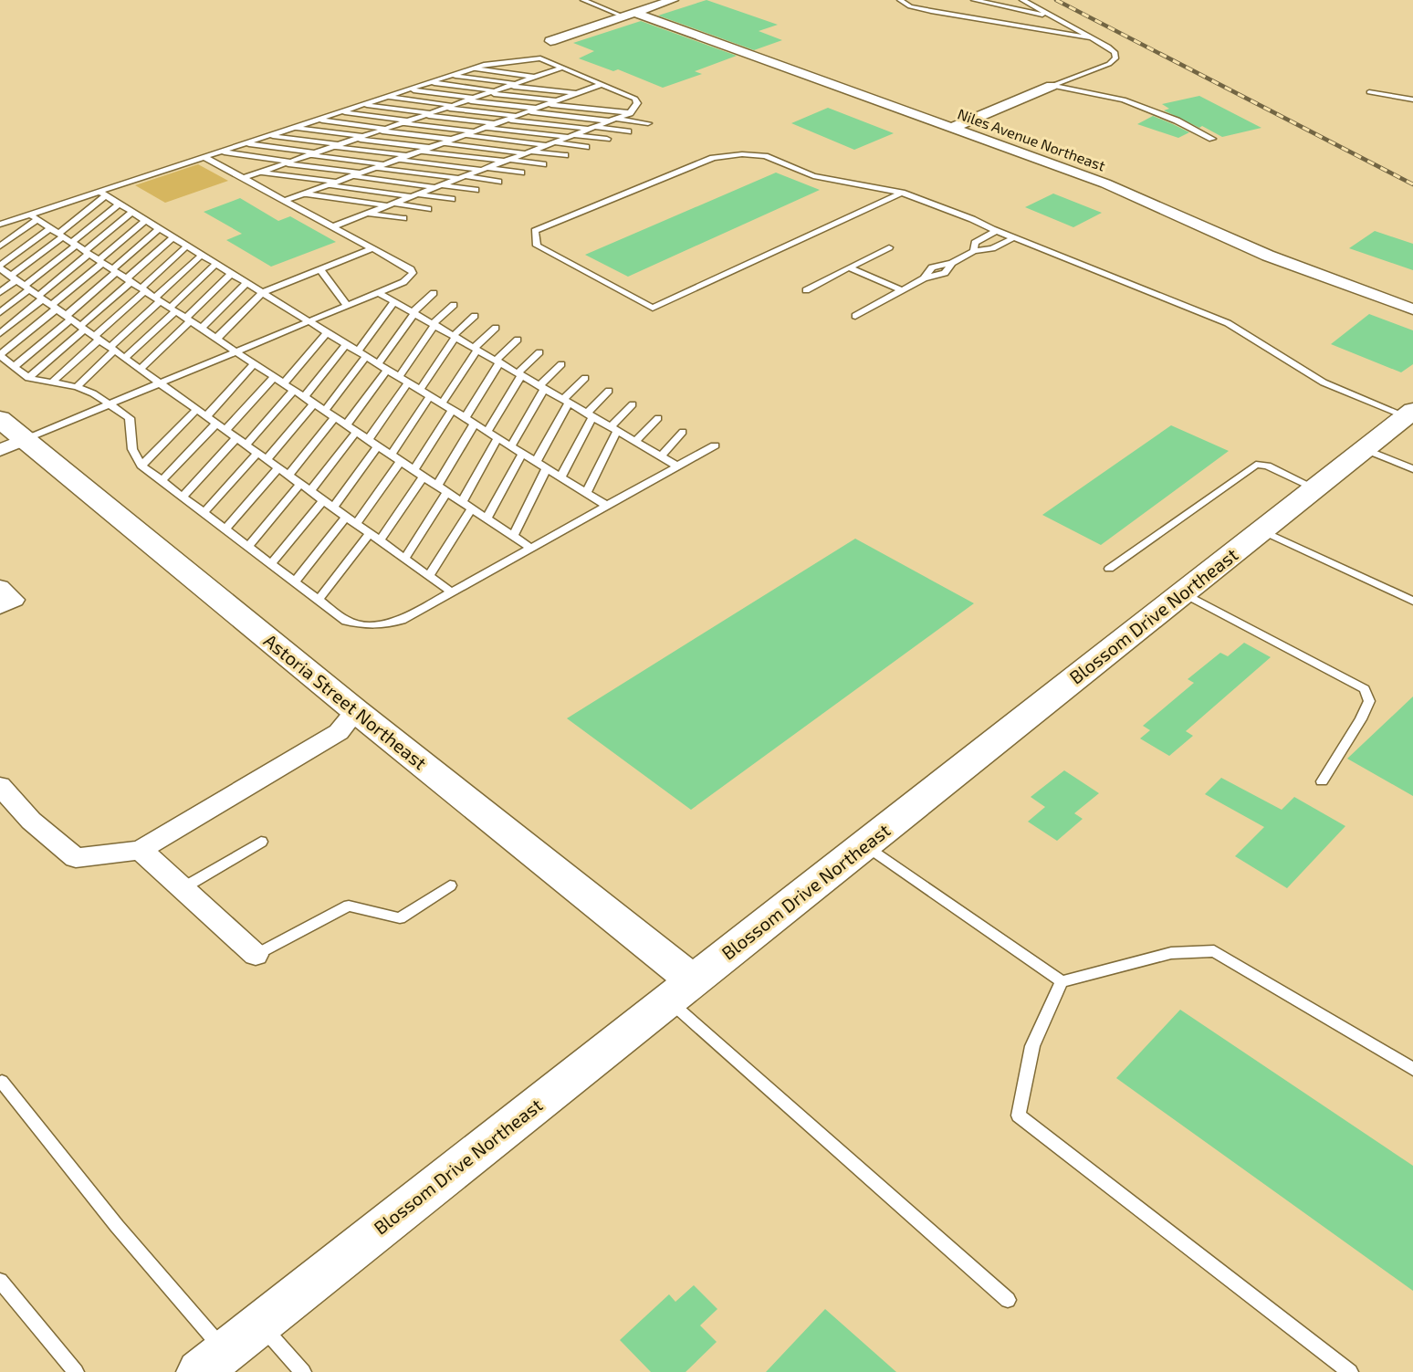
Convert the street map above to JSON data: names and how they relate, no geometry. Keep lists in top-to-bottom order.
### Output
{
  "streets": {
    "street": ["Niles Avenue Northeast", "Blossom Drive Northeast", "Astoria Street Northeast"]
  },
  "crossings": [
    ["Blossom Drive Northeast", "Astoria Street Northeast"]
  ]
}
